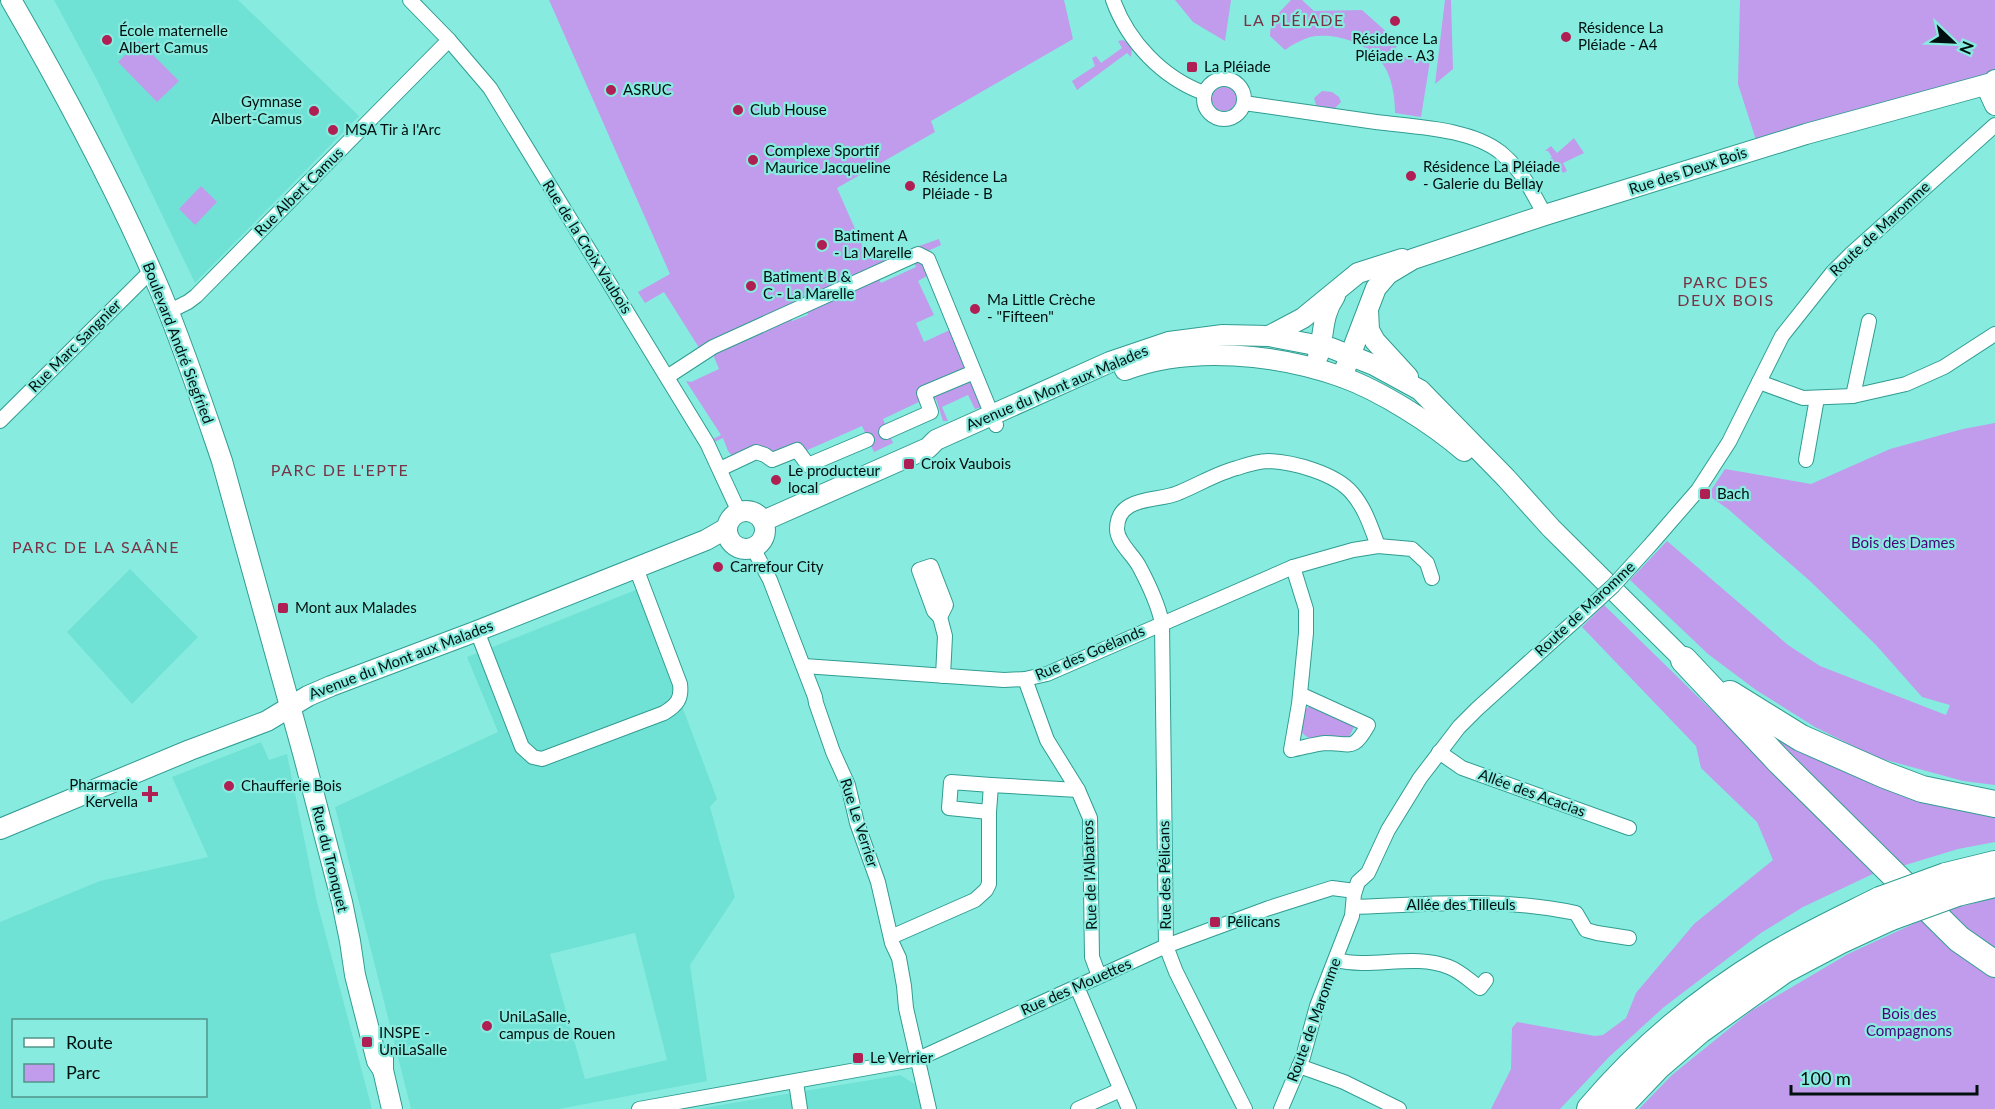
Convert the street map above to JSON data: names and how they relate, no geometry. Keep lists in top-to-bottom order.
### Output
{
  "streets": {
    "street": [
      "Rue des Deux Bois",
      "Rue Albert Camus",
      "Route de Maromme",
      "Rue de la Croix Vaubois",
      "Boulevard André Siegfried",
      "Rue Marc Sangnier",
      "Avenue du Mont aux Malades",
      "Rue des Goélands",
      "Allée des Acacias",
      "Rue Le Verrier",
      "Rue du Tronquet",
      "Rue de l'Albatros",
      "Rue des Pélicans",
      "Allée des Tilleuls",
      "Rue des Mouettes"
    ]
  },
  "crossings": [
    ["Rue des Deux Bois", "Route de Maromme"],
    ["Rue des Deux Bois", "Avenue du Mont aux Malades"],
    ["Rue Albert Camus", "Rue de la Croix Vaubois"],
    ["Rue Albert Camus", "Boulevard André Siegfried"],
    ["Route de Maromme", "Allée des Acacias"],
    ["Route de Maromme", "Allée des Tilleuls"],
    ["Route de Maromme", "Rue des Mouettes"],
    ["Rue de la Croix Vaubois", "Avenue du Mont aux Malades"],
    ["Rue de la Croix Vaubois", "Rue Le Verrier"],
    ["Boulevard André Siegfried", "Rue Marc Sangnier"],
    ["Boulevard André Siegfried", "Avenue du Mont aux Malades"],
    ["Boulevard André Siegfried", "Rue du Tronquet"],
    ["Avenue du Mont aux Malades", "Rue Le Verrier"],
    ["Avenue du Mont aux Malades", "Rue du Tronquet"],
    ["Rue des Goélands", "Rue Le Verrier"],
    ["Rue des Goélands", "Rue de l'Albatros"],
    ["Rue des Goélands", "Rue des Pélicans"],
    ["Rue Le Verrier", "Rue des Mouettes"],
    ["Rue de l'Albatros", "Rue des Mouettes"],
    ["Rue des Pélicans", "Rue des Mouettes"]
  ],
  "districts": [
    "LA PLÉIADE",
    "PARC DES DEUX BOIS",
    "PARC DE L'EPTE",
    "PARC DE LA SAÂNE"
  ],
  "parks": ["Bois des Dames", "Bois des Compagnons"],
  "places": {
    "other": [
      "Résidence La Pléiade - A3",
      "Résidence La Pléiade - A4",
      "École maternelle Albert Camus",
      "ASRUC",
      "Club House",
      "Gymnase Albert-Camus",
      "MSA Tir à l'Arc",
      "Complexe Sportif Maurice Jacqueline",
      "Résidence La Pléiade - Galerie du Bellay",
      "Résidence La Pléiade - B",
      "Batiment A - La Marelle",
      "Batiment B & C - La Marelle",
      "Ma Little Crèche - \"Fifteen\"",
      "Le producteur local",
      "Carrefour City",
      "Chaufferie Bois",
      "UniLaSalle, campus de Rouen"
    ],
    "transit": [
      "La Pléiade",
      "Croix Vaubois",
      "Bach",
      "Mont aux Malades",
      "Pélicans",
      "INSPE - UniLaSalle",
      "Le Verrier"
    ],
    "health": ["Pharmacie Kervella"]
  },
  "legend": ["Route", "Parc"],
  "scale_bar": "100 m",
  "north": "bottom right"
}
